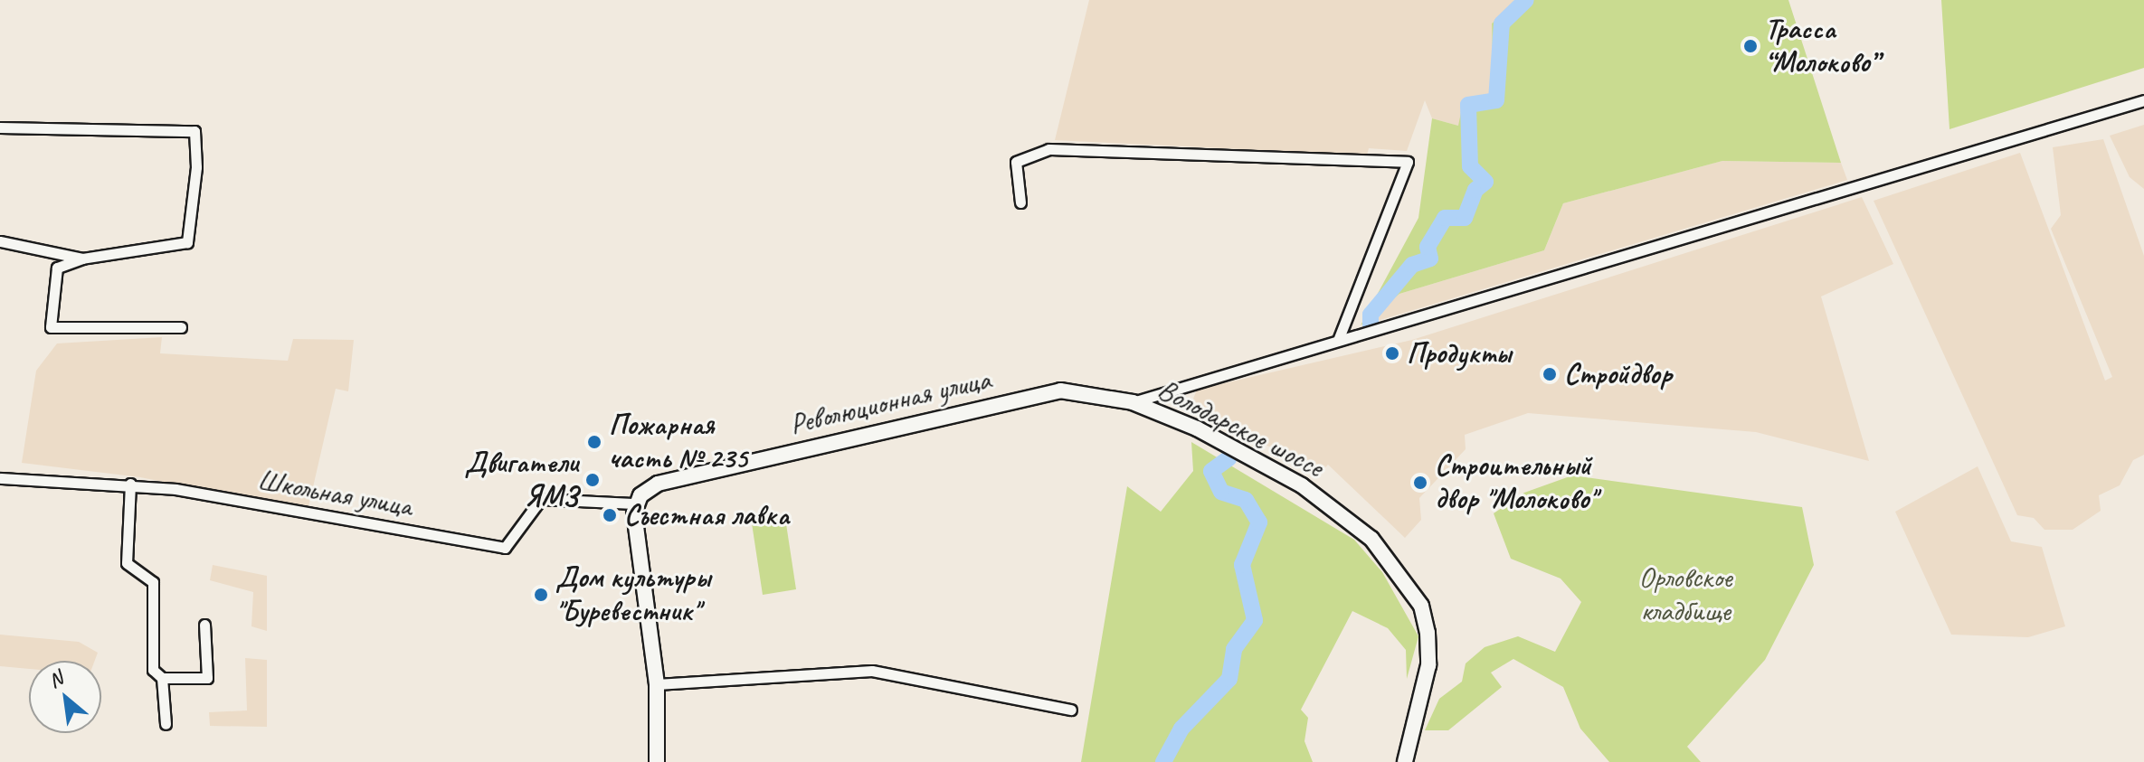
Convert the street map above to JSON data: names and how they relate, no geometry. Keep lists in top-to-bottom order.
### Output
{
  "streets": {
    "main road": ["Революционная улица", "Володарское шоссе"],
    "street": ["Школьная улица"]
  },
  "crossings": [
    ["Революционная улица", "Володарское шоссе"],
    ["Революционная улица", "Школьная улица"]
  ],
  "parks": ["Орловское кладбище"],
  "places": [
    "Трасса “Молоково”",
    "Продукты",
    "Стройдвор",
    "Пожарная часть № 235",
    "Двигатели ЯМЗ",
    "Строительный двор \"Молоково\"",
    "Съестная лавка",
    "Дом культуры \"Буревестник\""
  ],
  "north": "top left"
}
